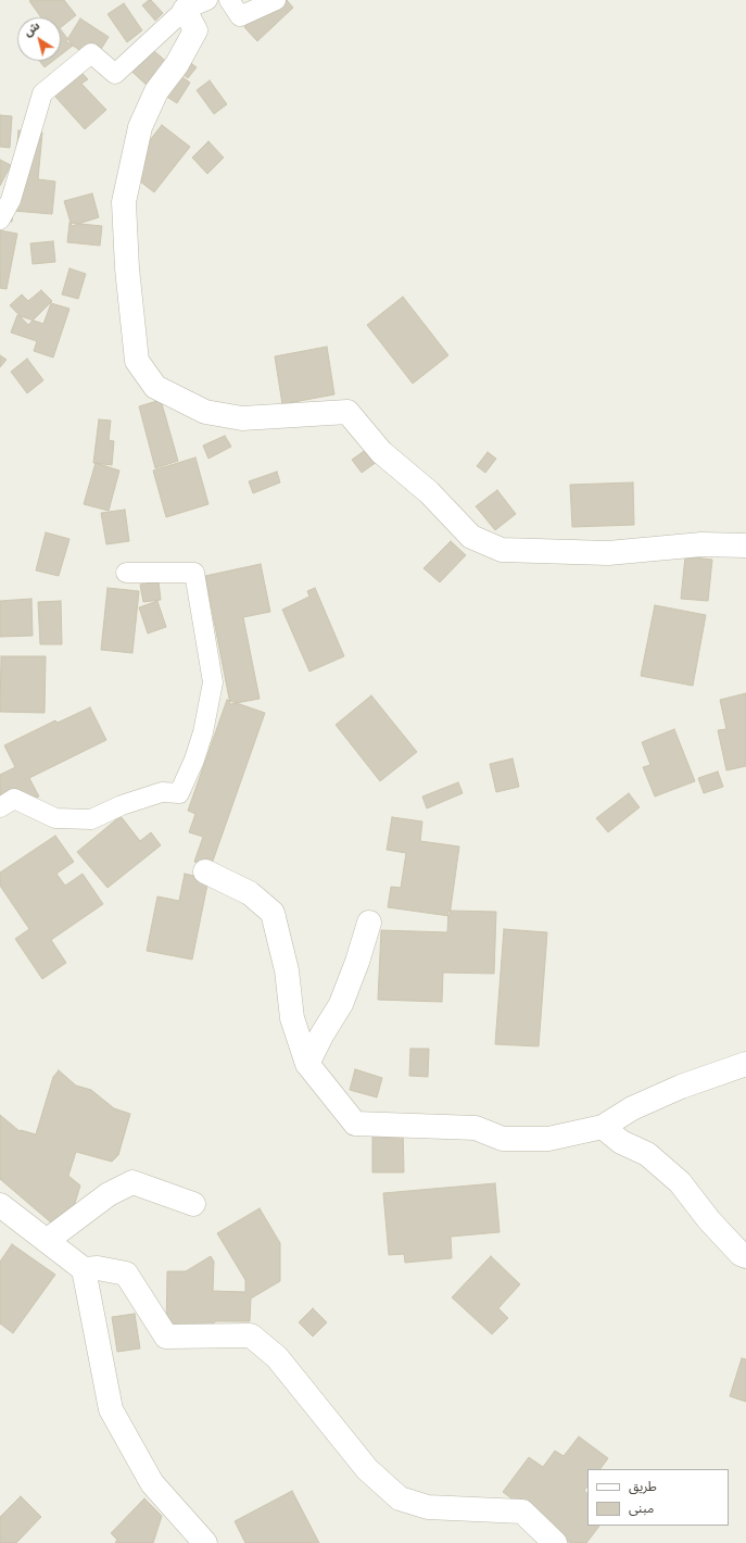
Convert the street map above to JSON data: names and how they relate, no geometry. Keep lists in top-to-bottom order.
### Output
{
  "legend": ["طريق", "مبنى"],
  "north": "top left"
}
